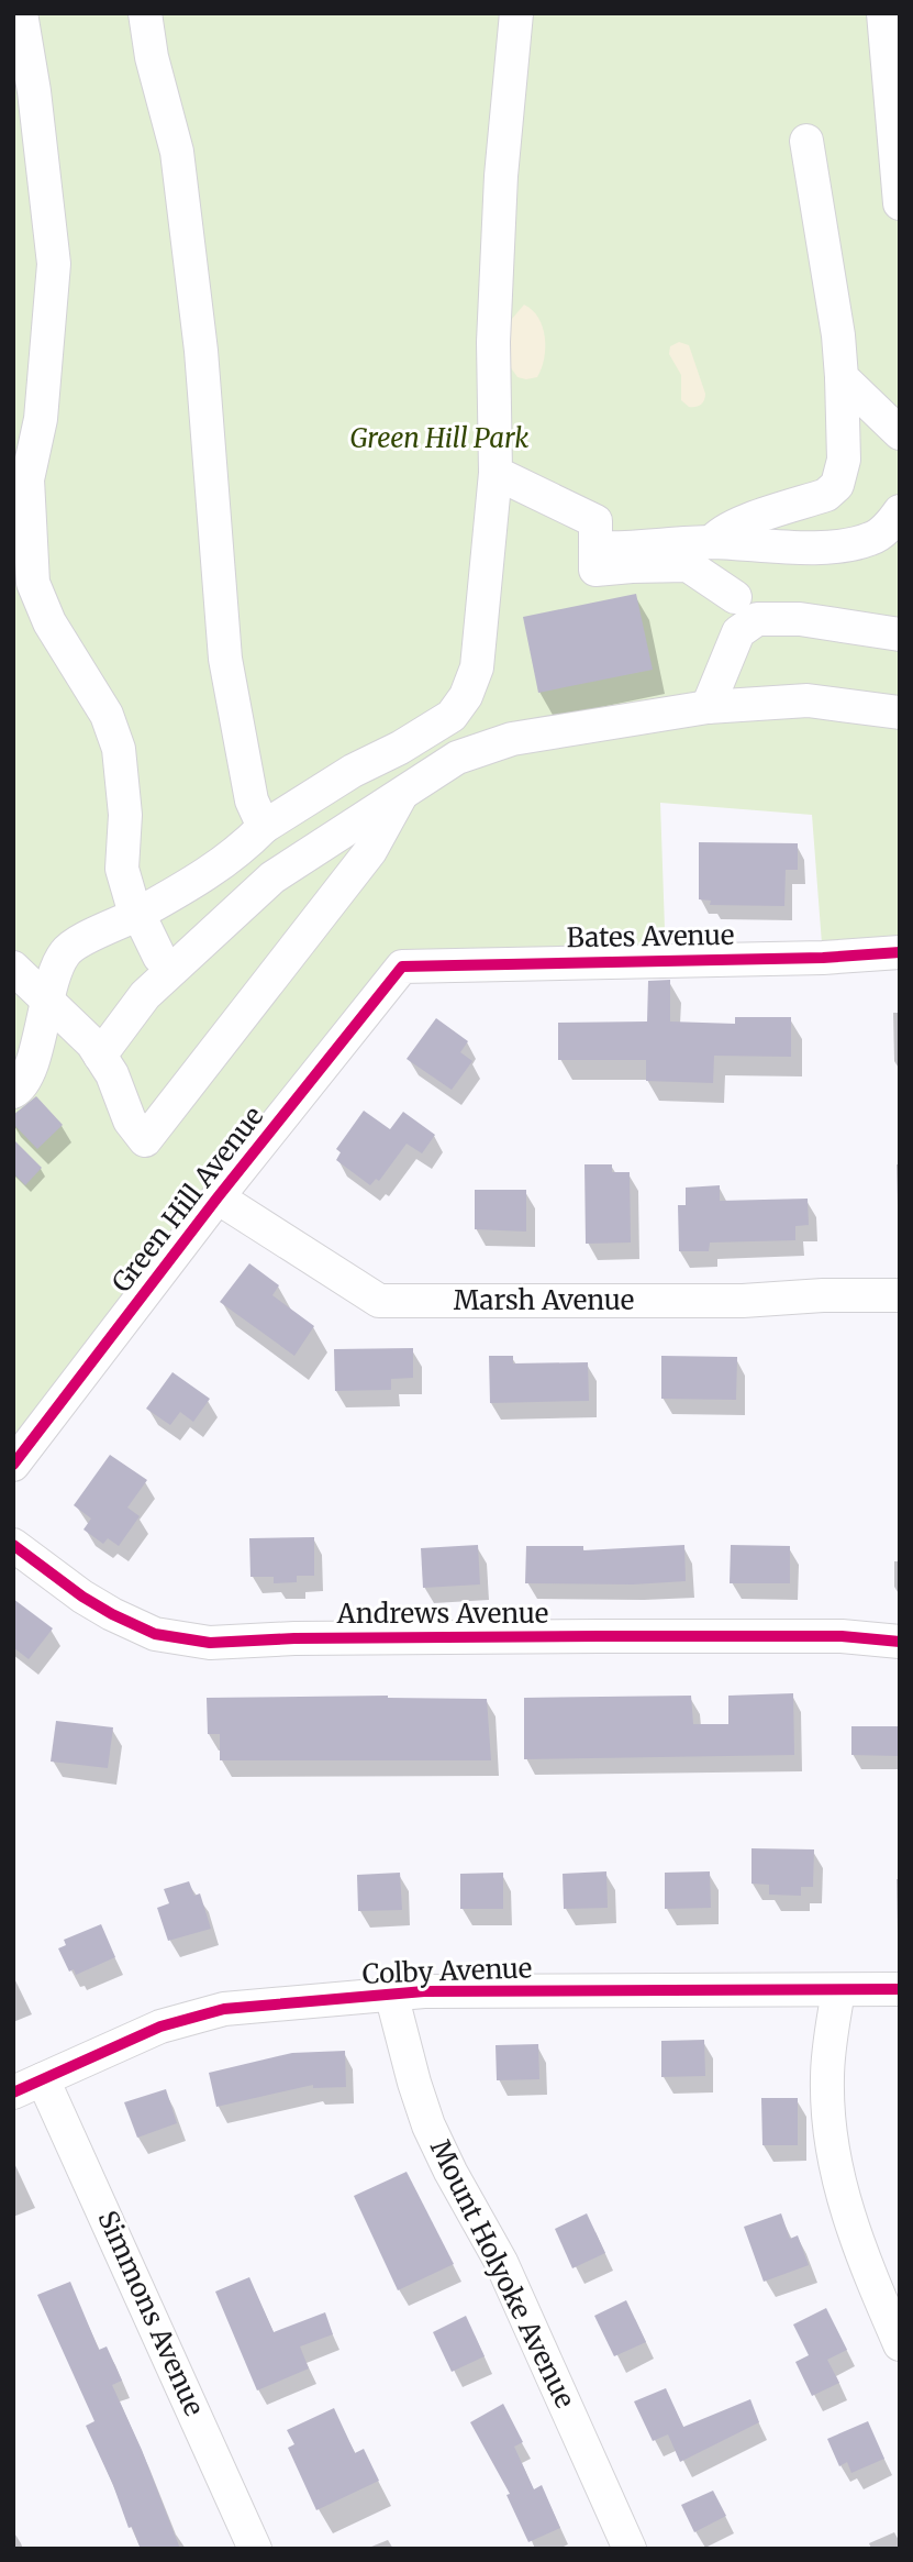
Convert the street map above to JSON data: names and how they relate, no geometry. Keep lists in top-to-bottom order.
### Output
{
  "streets": {
    "street": [
      "Bates Avenue",
      "Green Hill Avenue",
      "Marsh Avenue",
      "Andrews Avenue",
      "Colby Avenue",
      "Mount Holyoke Avenue",
      "Simmons Avenue"
    ]
  },
  "crossings": [
    ["Bates Avenue", "Green Hill Avenue"],
    ["Green Hill Avenue", "Marsh Avenue"],
    ["Colby Avenue", "Mount Holyoke Avenue"],
    ["Colby Avenue", "Simmons Avenue"]
  ],
  "parks": ["Green Hill Park"]
}
